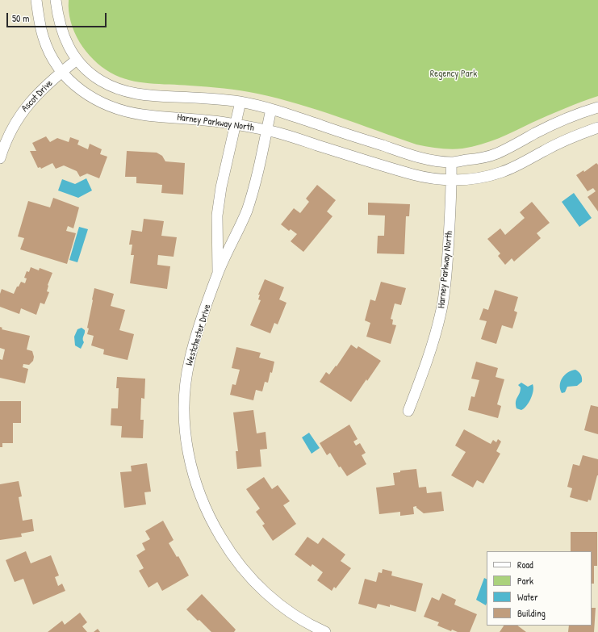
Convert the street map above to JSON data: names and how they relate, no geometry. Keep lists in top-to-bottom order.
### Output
{
  "streets": {
    "street": ["Ascot Drive", "Harney Parkway North", "Westchester Drive"]
  },
  "crossings": [
    ["Ascot Drive", "Harney Parkway North"],
    ["Harney Parkway North", "Westchester Drive"]
  ],
  "parks": ["Regency Park"],
  "legend": [
    "Road",
    "Park",
    "Water",
    "Building"
  ],
  "scale_bar": "50 m"
}
